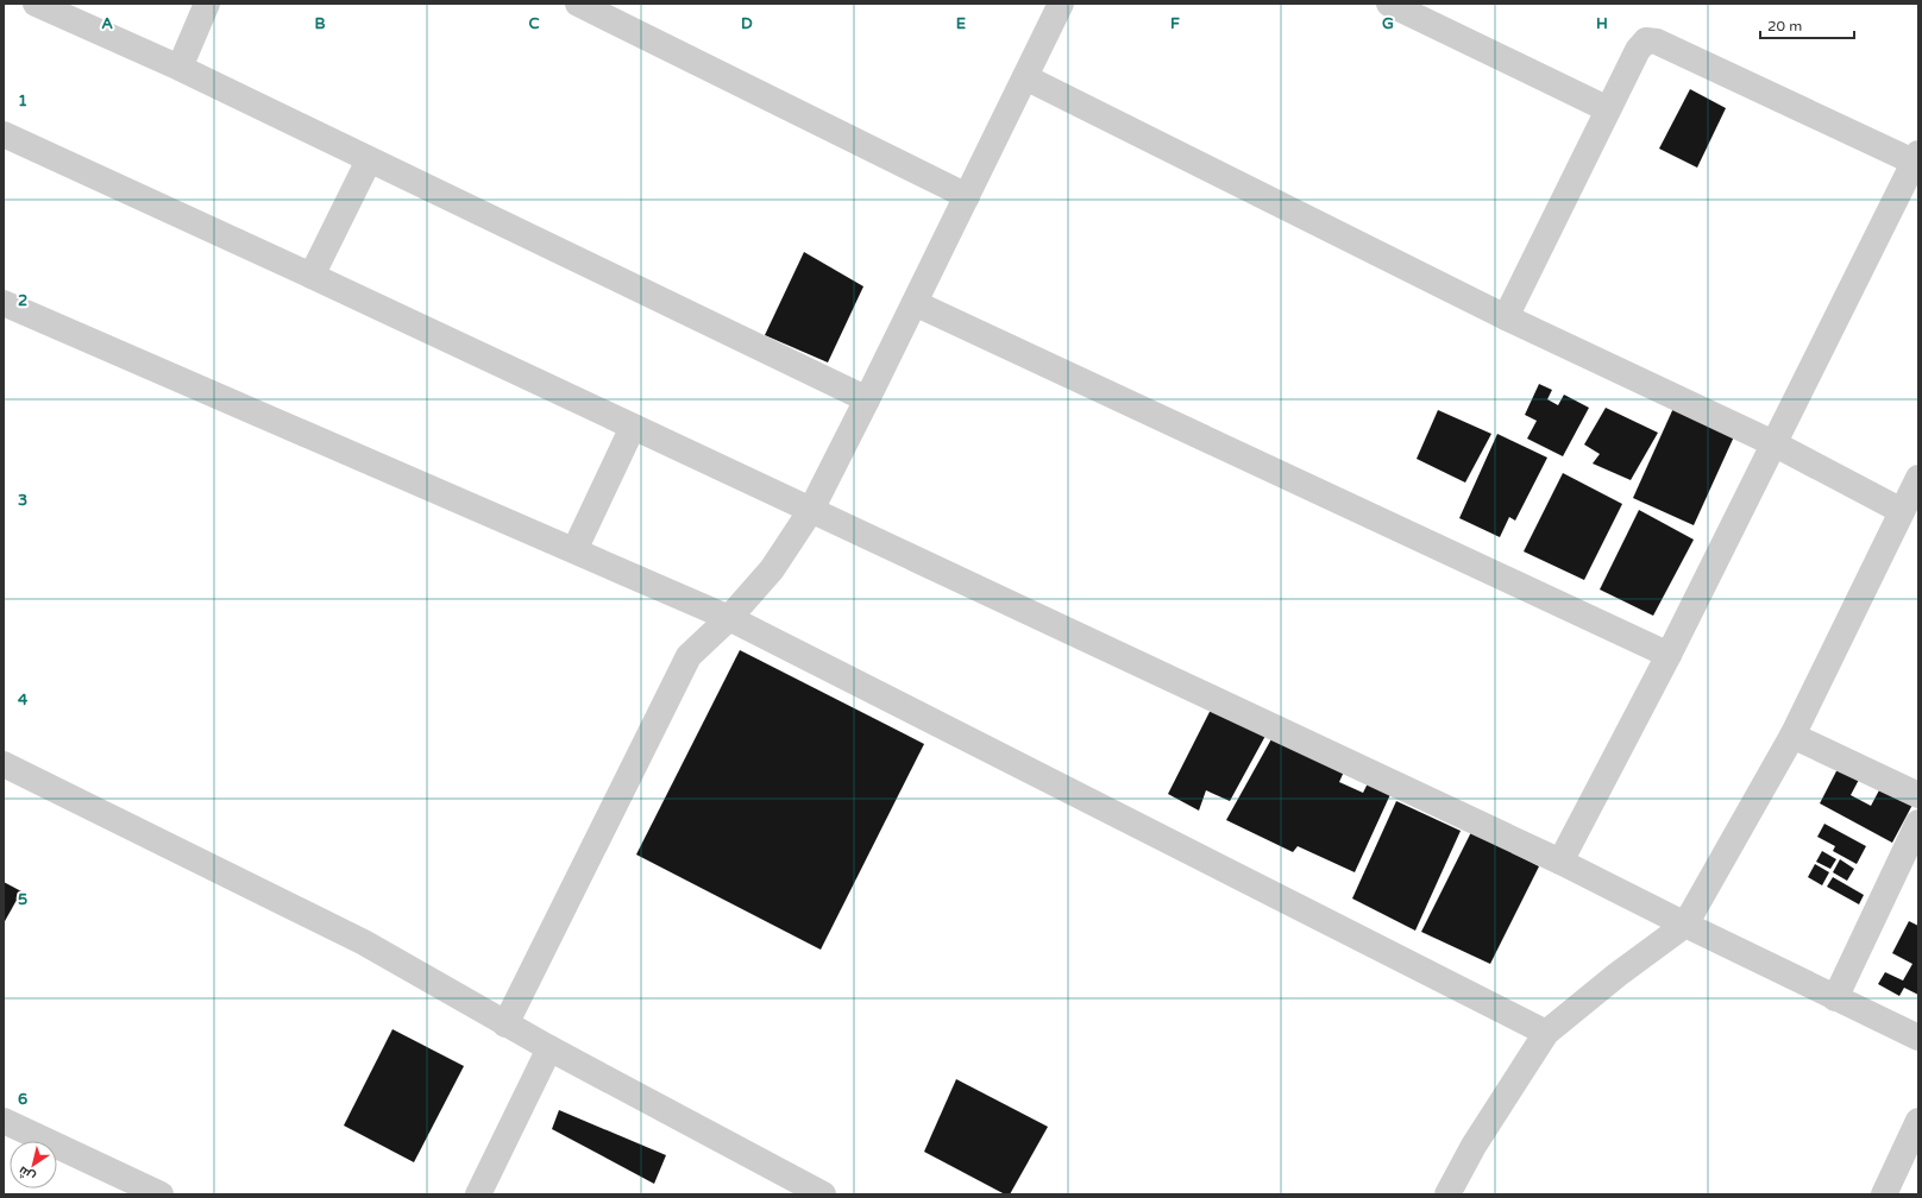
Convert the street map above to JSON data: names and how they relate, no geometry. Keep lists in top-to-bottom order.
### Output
{
  "scale_bar": "20 m",
  "north": "bottom left",
  "grid": {
    "columns": [
      "A",
      "B",
      "C",
      "D",
      "E",
      "F",
      "G",
      "H"
    ],
    "rows": [
      "1",
      "2",
      "3",
      "4",
      "5",
      "6"
    ]
  }
}
